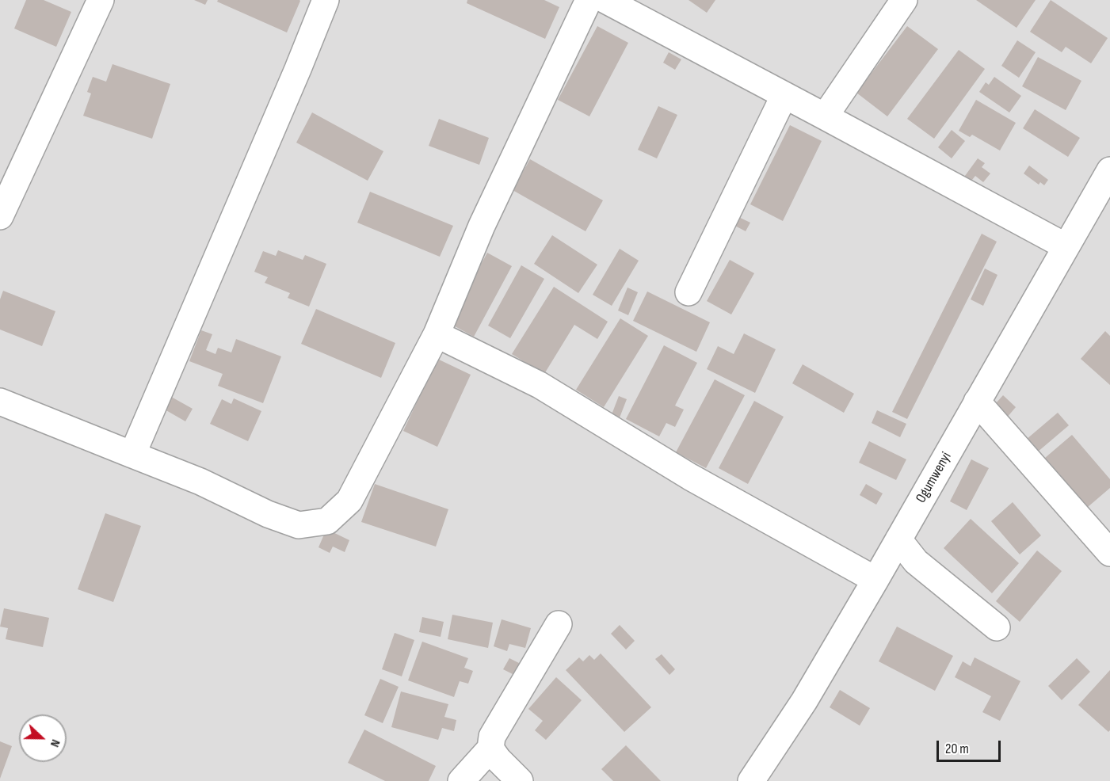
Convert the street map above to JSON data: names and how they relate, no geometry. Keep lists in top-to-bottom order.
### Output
{
  "streets": {
    "street": ["Ogumwenyi"]
  },
  "scale_bar": "20 m",
  "north": "right"
}
